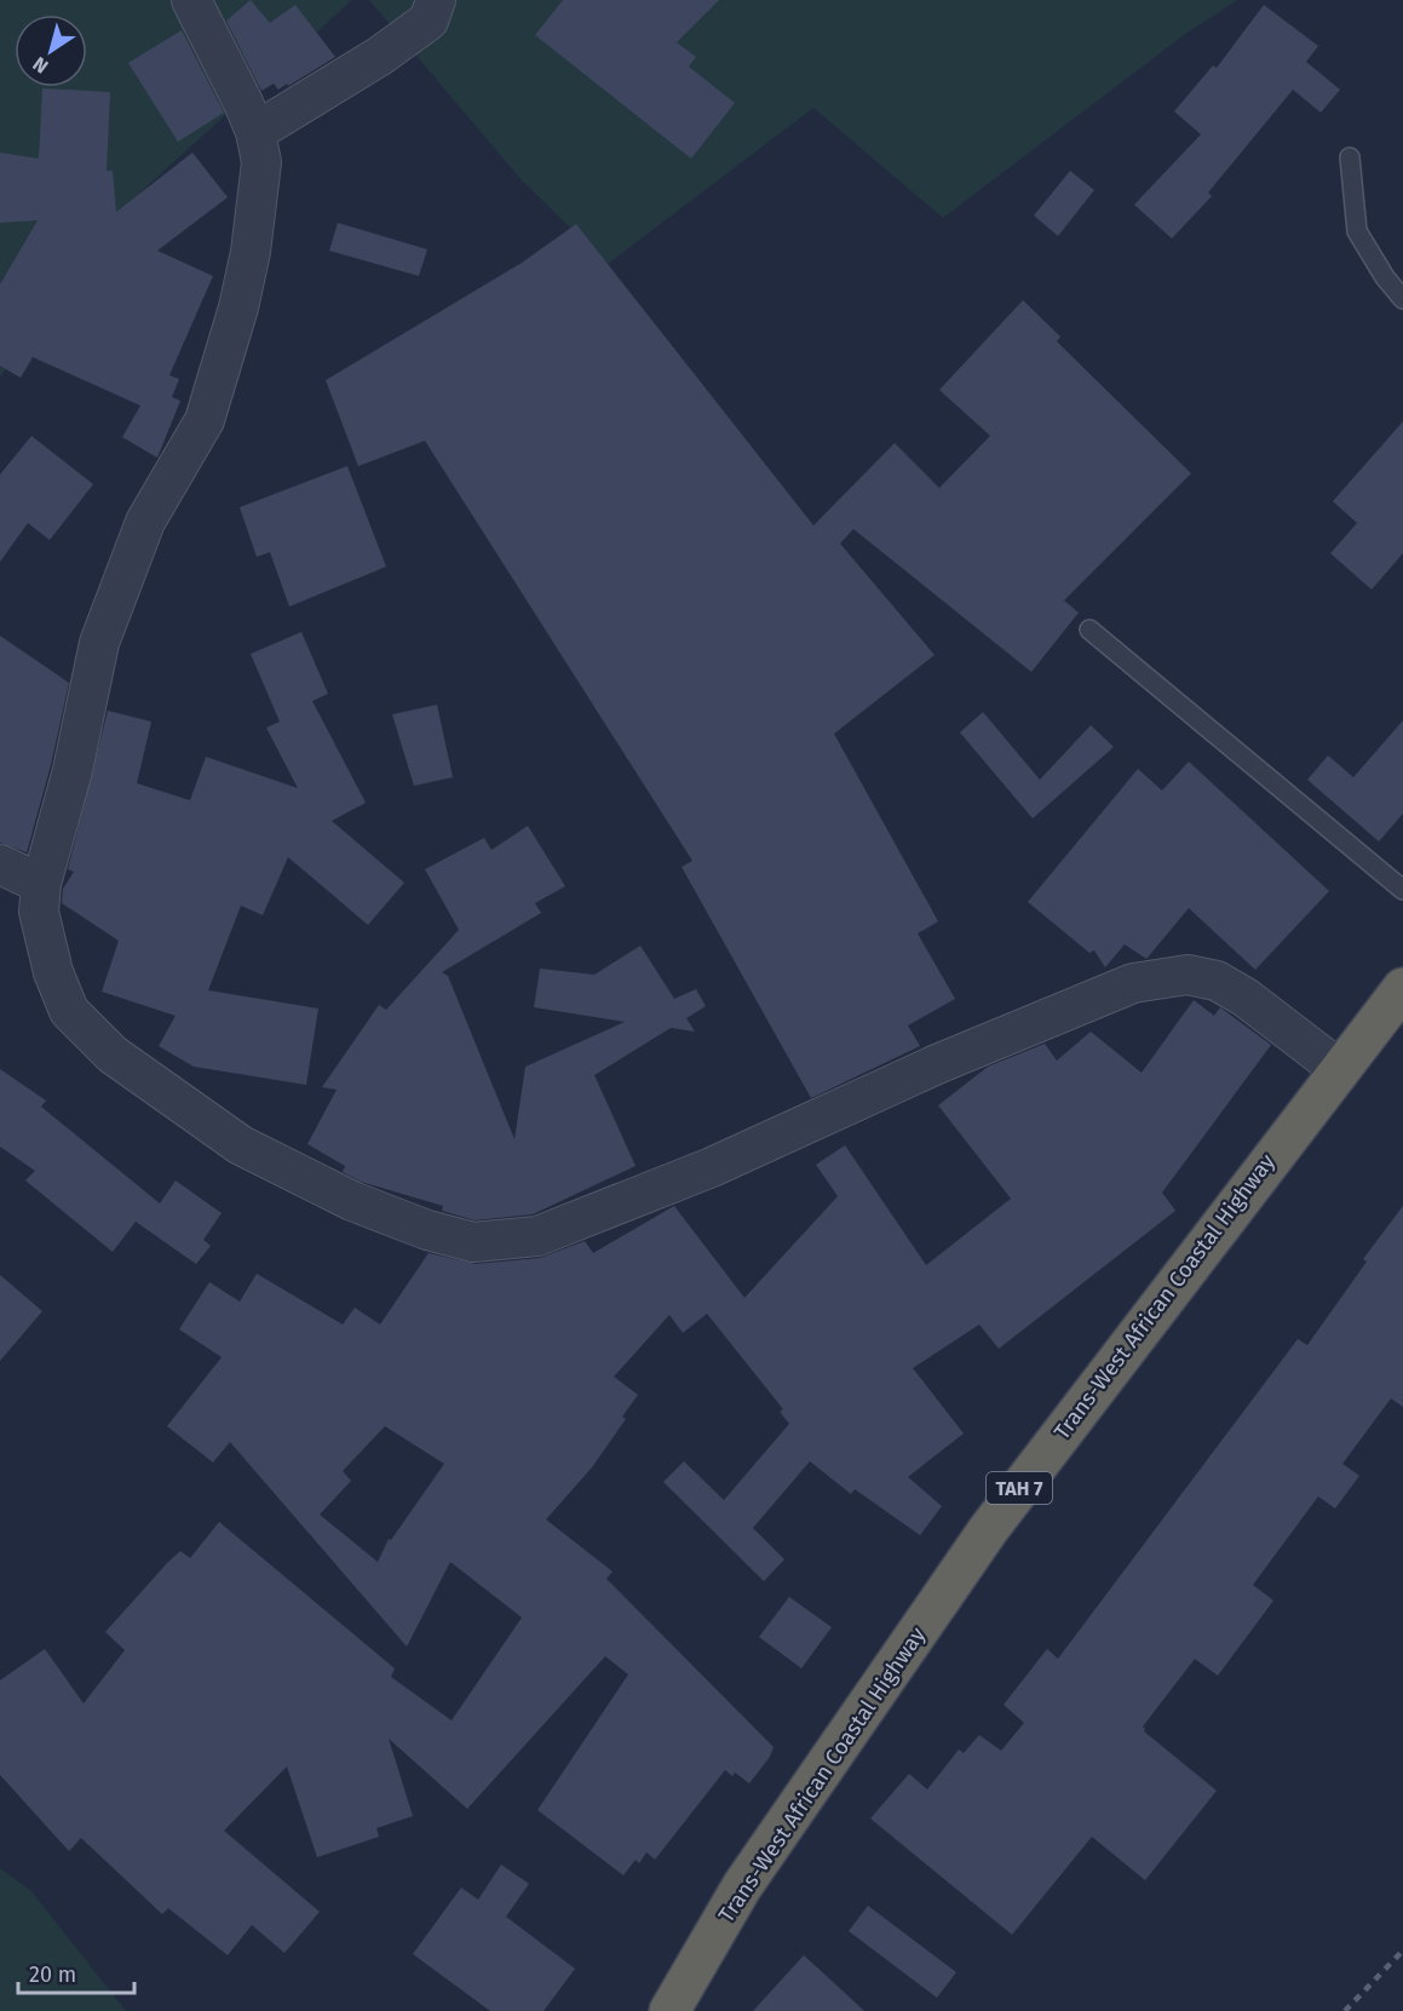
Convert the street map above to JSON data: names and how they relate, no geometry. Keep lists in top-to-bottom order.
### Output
{
  "streets": {
    "highway": ["Trans-West African Coastal Highway", "TAH 7"]
  },
  "scale_bar": "20 m",
  "north": "bottom left"
}
